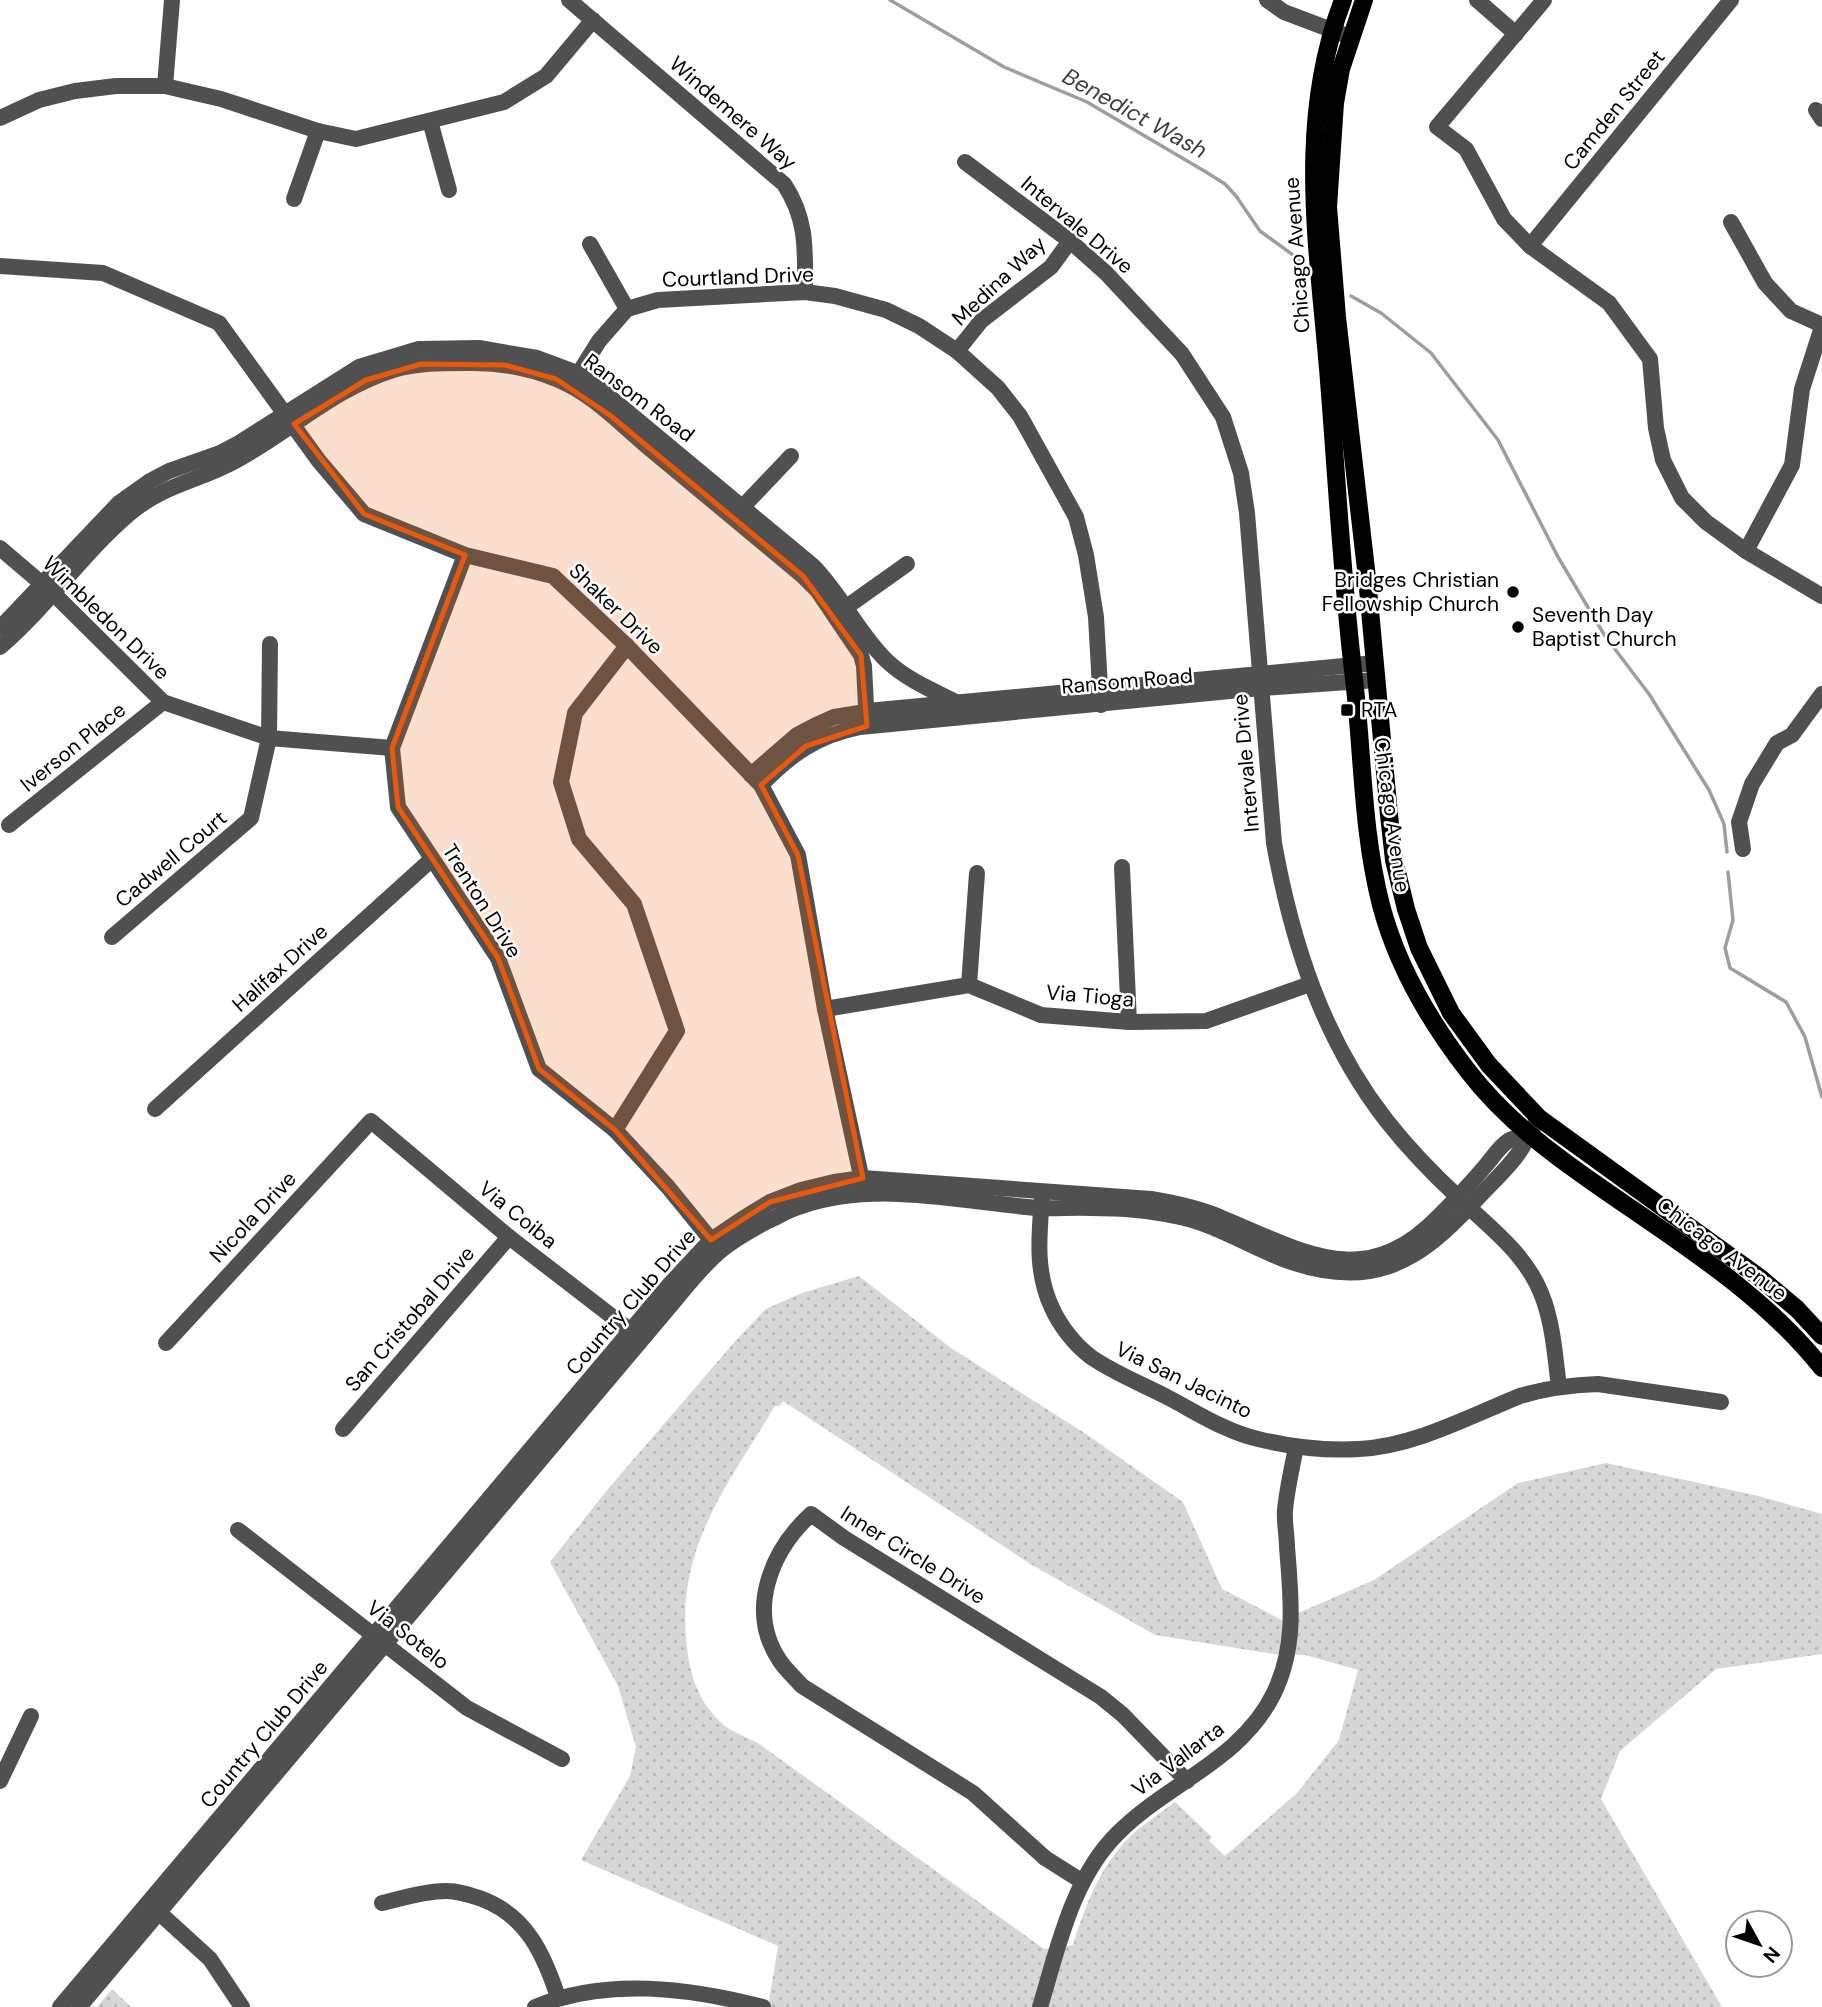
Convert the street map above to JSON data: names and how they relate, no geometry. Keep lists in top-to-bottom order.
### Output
{
  "streets": {
    "main road": ["Chicago Avenue"],
    "street": [
      "Camden Street",
      "Windemere Way",
      "Intervale Drive",
      "Courtland Drive",
      "Medina Way",
      "Ransom Road",
      "Shaker Drive",
      "Wimbledon Drive",
      "Iverson Place",
      "Cadwell Court",
      "Trenton Drive",
      "Halifax Drive",
      "Via Tioga",
      "Via Coiba",
      "Nicola Drive",
      "Country Club Drive",
      "San Cristobal Drive",
      "Via San Jacinto",
      "Inner Circle Drive",
      "Via Sotelo",
      "Via Vallarta"
    ]
  },
  "crossings": [
    ["Windemere Way", "Courtland Drive"],
    ["Intervale Drive", "Medina Way"],
    ["Intervale Drive", "Ransom Road"],
    ["Intervale Drive", "Via Tioga"],
    ["Intervale Drive", "Country Club Drive"],
    ["Intervale Drive", "Via San Jacinto"],
    ["Chicago Avenue", "Ransom Road"],
    ["Chicago Avenue", "Country Club Drive"],
    ["Courtland Drive", "Medina Way"],
    ["Courtland Drive", "Ransom Road"],
    ["Ransom Road", "Shaker Drive"],
    ["Ransom Road", "Wimbledon Drive"],
    ["Shaker Drive", "Trenton Drive"],
    ["Shaker Drive", "Country Club Drive"],
    ["Wimbledon Drive", "Iverson Place"],
    ["Wimbledon Drive", "Cadwell Court"],
    ["Wimbledon Drive", "Trenton Drive"],
    ["Trenton Drive", "Halifax Drive"],
    ["Trenton Drive", "Country Club Drive"],
    ["Via Coiba", "Nicola Drive"],
    ["Via Coiba", "Country Club Drive"],
    ["Via Coiba", "San Cristobal Drive"],
    ["Country Club Drive", "Via San Jacinto"],
    ["Country Club Drive", "Via Sotelo"],
    ["Via San Jacinto", "Via Vallarta"],
    ["Inner Circle Drive", "Via Vallarta"]
  ],
  "water": ["Benedict Wash"],
  "places": {
    "other": ["Bridges Christian Fellowship Church", "Seventh Day Baptist Church"],
    "transit": ["RTA"]
  },
  "north": "bottom right"
}
